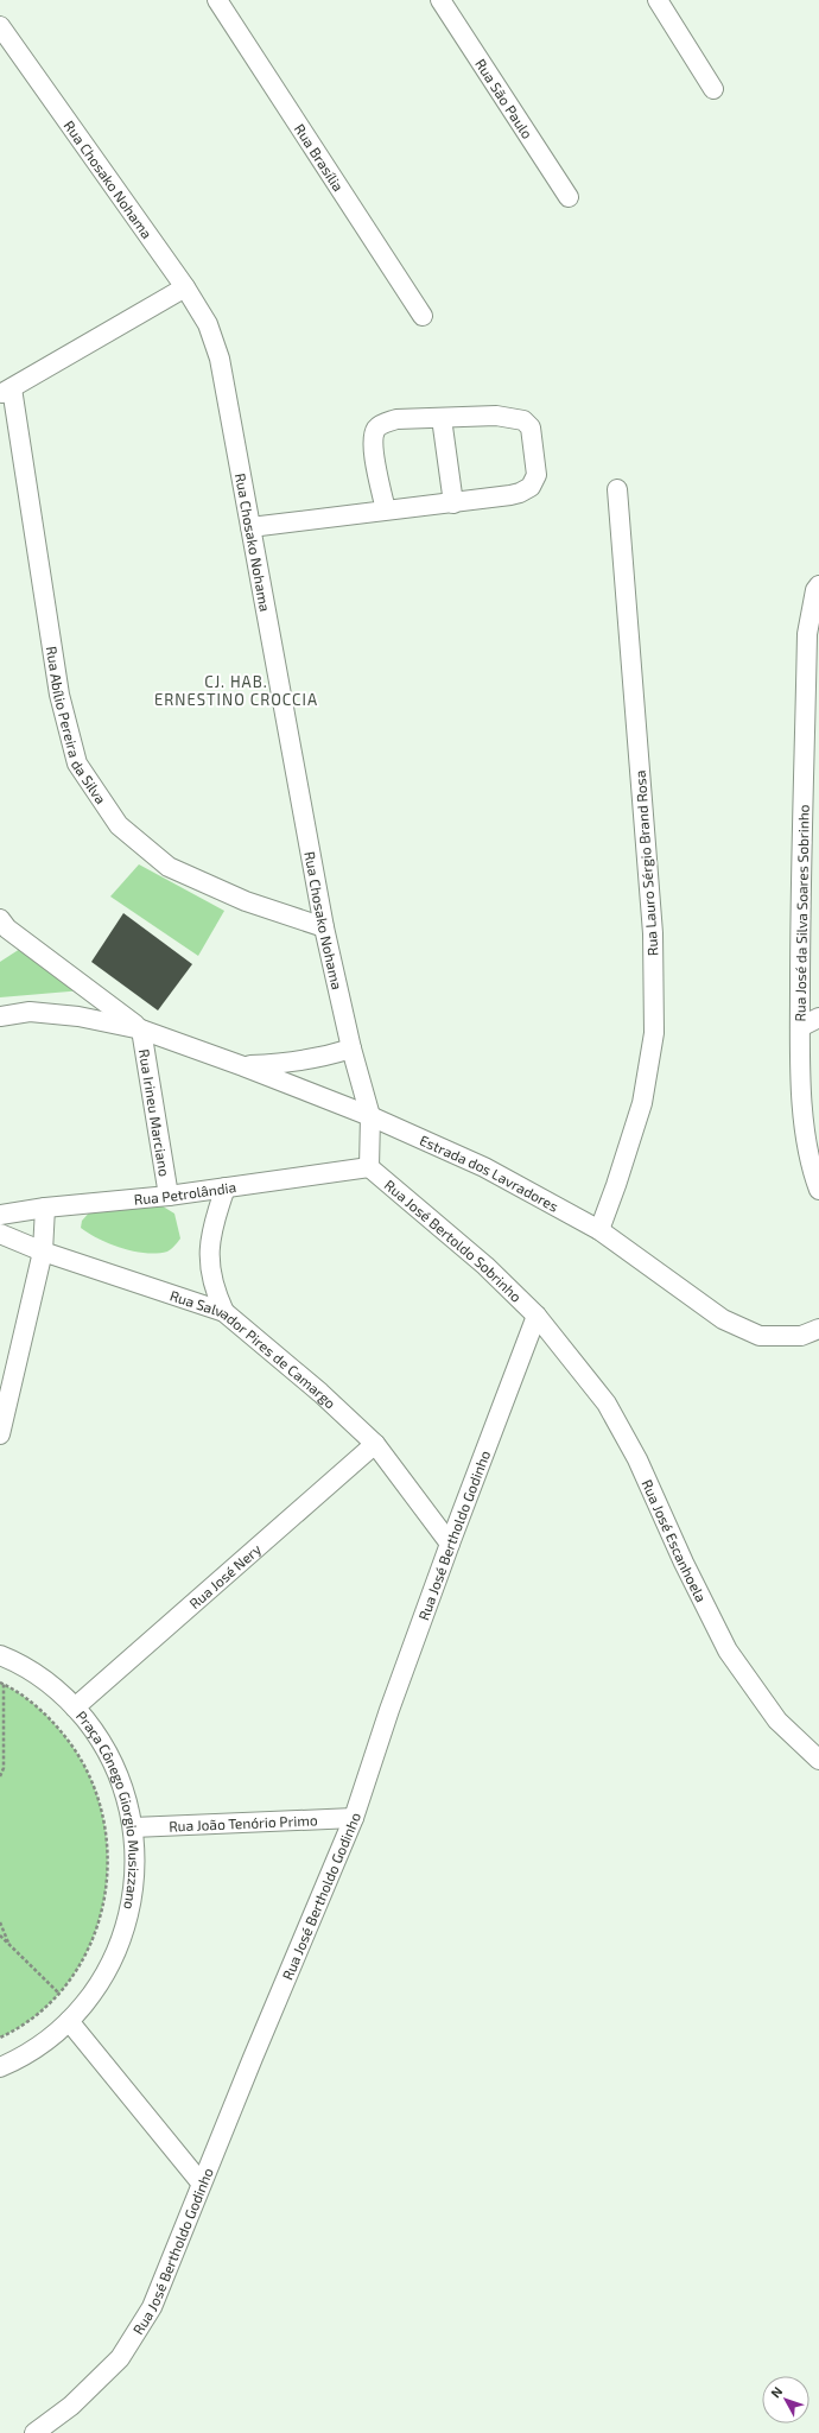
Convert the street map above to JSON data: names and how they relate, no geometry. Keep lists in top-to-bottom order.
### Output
{
  "streets": {
    "street": [
      "Rua São Paulo",
      "Rua Brasília",
      "Rua Chosako Nohama",
      "Rua Abílio Pereira da Silva",
      "Rua Lauro Sérgio Brand Rosa",
      "Rua José da Silva Soares Sobrinho",
      "Rua Irineu Marciano",
      "Estrada dos Lavradores",
      "Rua Petrolândia",
      "Rua José Bertoldo Sobrinho",
      "Rua Salvador Pires de Camargo",
      "Rua José Bertholdo Godinho",
      "Rua José Escanhoela",
      "Rua José Nery",
      "Praça Cônego Giorgio Musizzano",
      "Rua João Tenório Primo"
    ]
  },
  "crossings": [
    ["Rua Chosako Nohama", "Rua Abílio Pereira da Silva"],
    ["Rua Chosako Nohama", "Estrada dos Lavradores"],
    ["Rua Chosako Nohama", "Rua Petrolândia"],
    ["Rua Chosako Nohama", "Rua José Bertoldo Sobrinho"],
    ["Rua Lauro Sérgio Brand Rosa", "Estrada dos Lavradores"],
    ["Rua Irineu Marciano", "Estrada dos Lavradores"],
    ["Rua Irineu Marciano", "Rua Petrolândia"],
    ["Rua Petrolândia", "Rua José Bertoldo Sobrinho"],
    ["Rua José Bertoldo Sobrinho", "Rua José Bertholdo Godinho"],
    ["Rua José Bertoldo Sobrinho", "Rua José Escanhoela"],
    ["Rua Salvador Pires de Camargo", "Rua José Bertholdo Godinho"],
    ["Rua Salvador Pires de Camargo", "Rua José Nery"],
    ["Rua José Bertholdo Godinho", "Rua José Escanhoela"],
    ["Rua José Bertholdo Godinho", "Rua João Tenório Primo"],
    ["Rua José Nery", "Praça Cônego Giorgio Musizzano"],
    ["Praça Cônego Giorgio Musizzano", "Rua João Tenório Primo"]
  ],
  "districts": ["CJ. HAB. ERNESTINO CROCCIA"],
  "north": "top left"
}
